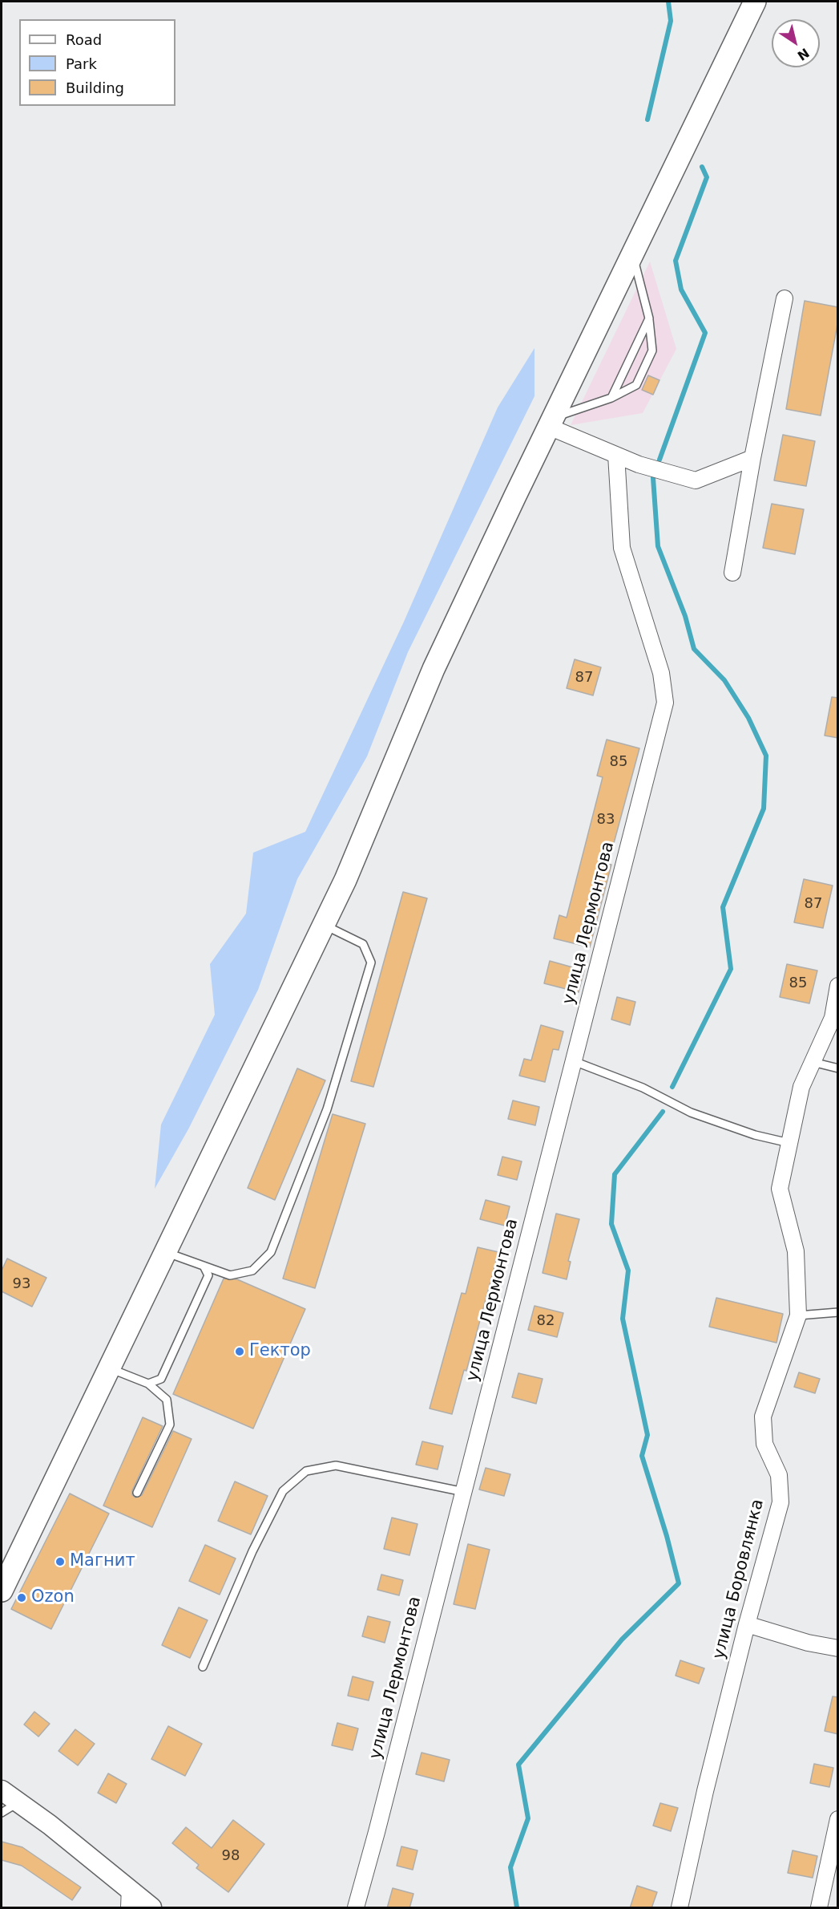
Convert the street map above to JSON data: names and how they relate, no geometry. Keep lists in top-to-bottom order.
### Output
{
  "streets": {
    "street": ["улица Лермонтова", "улица Боровлянка"]
  },
  "places": ["Гектор", "Магнит", "Ozon"],
  "house_numbers": [
    "87",
    "85",
    "83",
    "87",
    "85",
    "93",
    "82",
    "98"
  ],
  "legend": ["Road", "Park", "Building"],
  "north": "bottom right"
}
